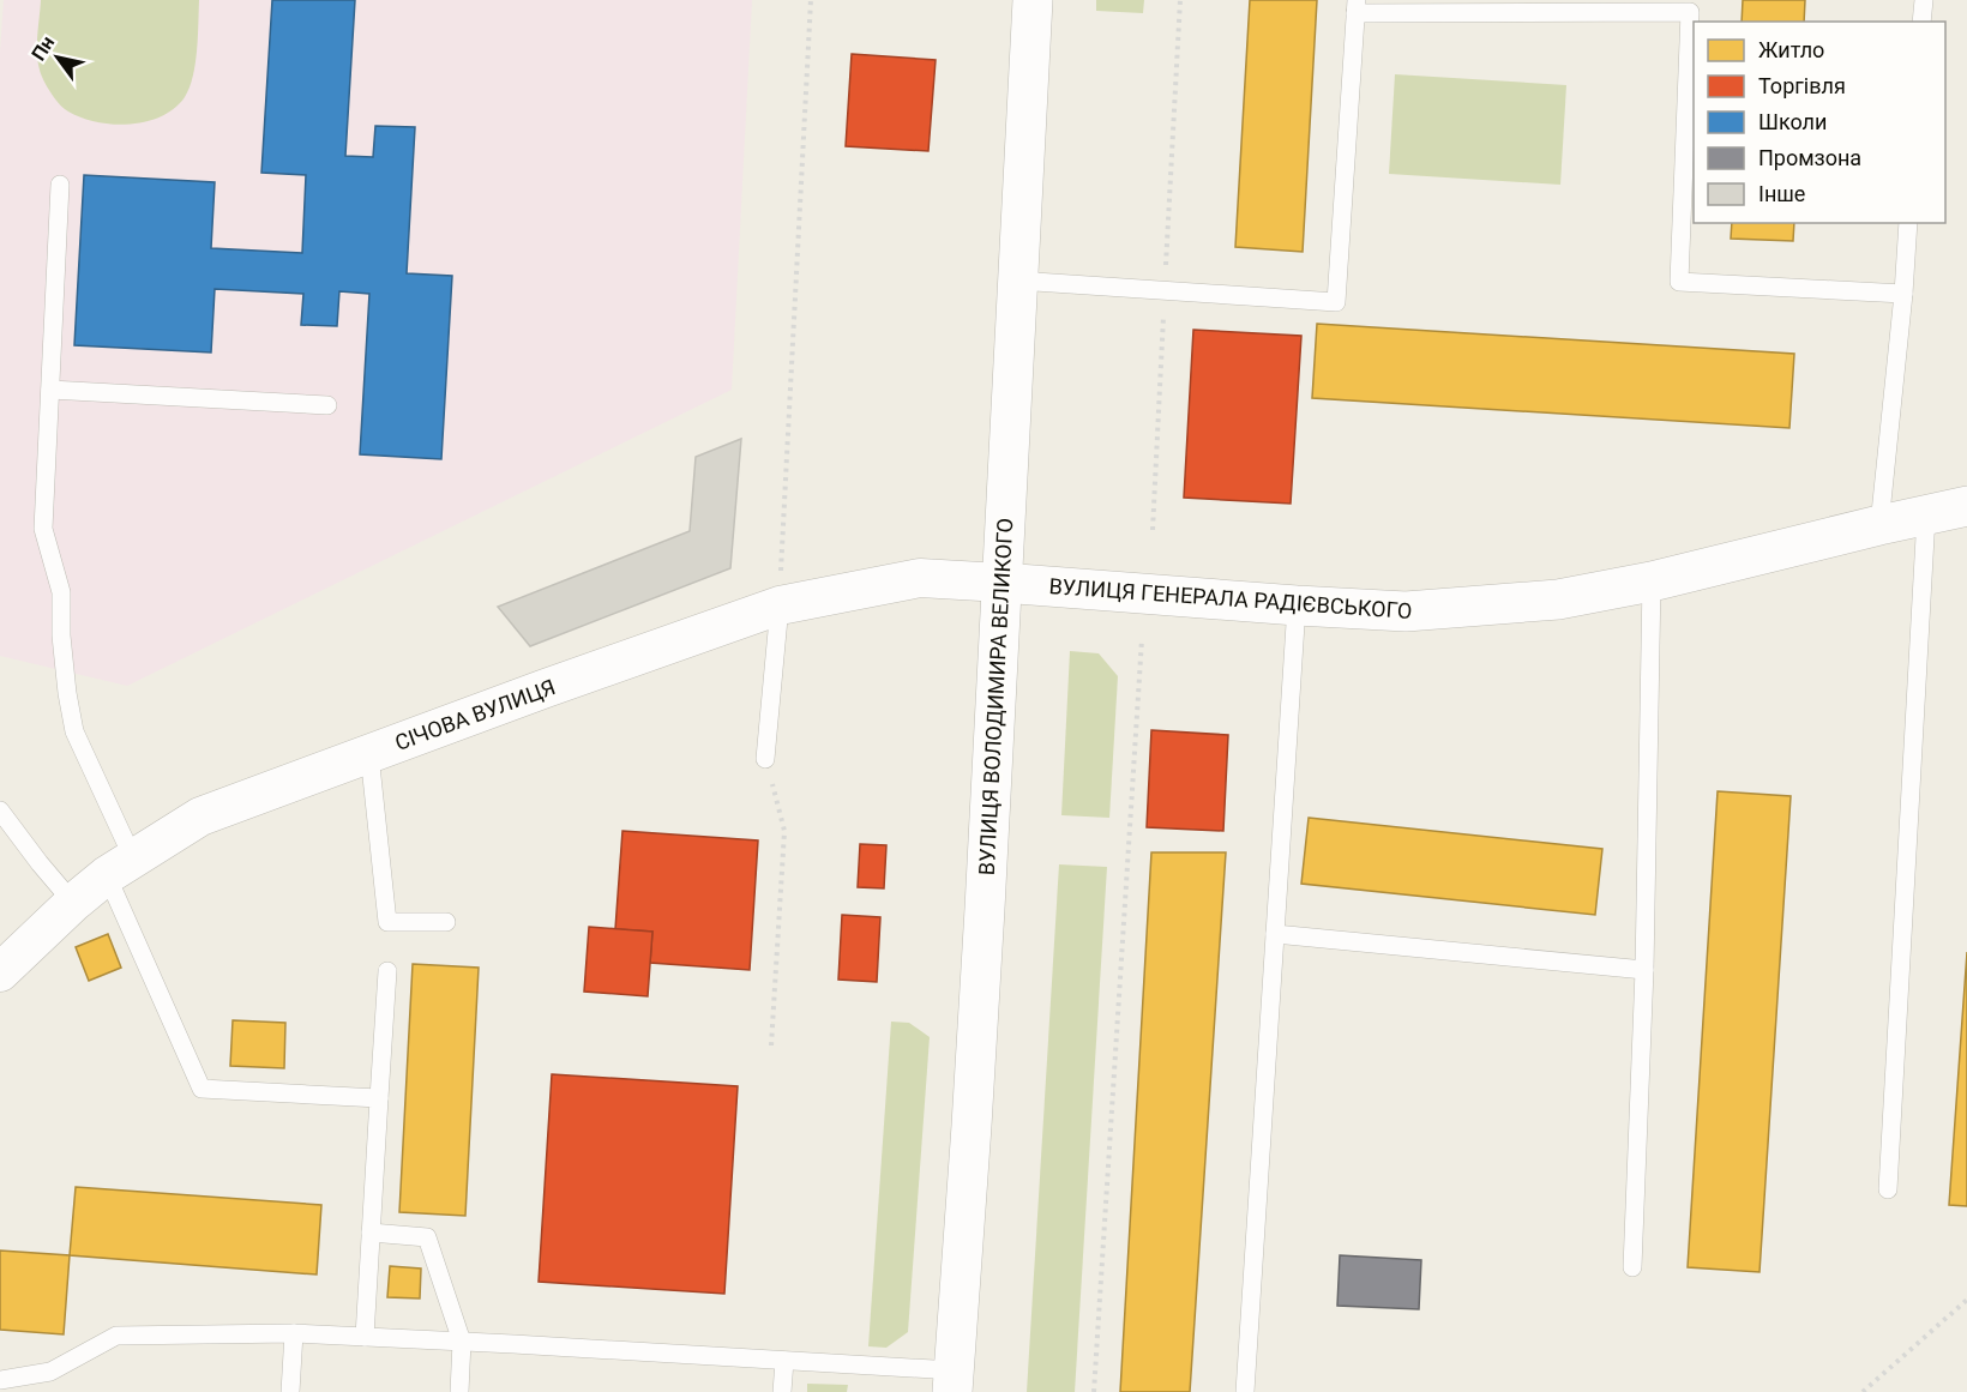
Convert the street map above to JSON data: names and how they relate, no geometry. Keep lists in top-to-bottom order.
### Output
{
  "streets": {
    "main road": ["ВУЛИЦЯ ГЕНЕРАЛА РАДІЄВСЬКОГО", "ВУЛИЦЯ ВОЛОДИМИРА ВЕЛИКОГО"],
    "street": ["СІЧОВА ВУЛИЦЯ"]
  },
  "crossings": [
    ["ВУЛИЦЯ ГЕНЕРАЛА РАДІЄВСЬКОГО", "ВУЛИЦЯ ВОЛОДИМИРА ВЕЛИКОГО"],
    ["ВУЛИЦЯ ГЕНЕРАЛА РАДІЄВСЬКОГО", "СІЧОВА ВУЛИЦЯ"],
    ["ВУЛИЦЯ ВОЛОДИМИРА ВЕЛИКОГО", "СІЧОВА ВУЛИЦЯ"]
  ],
  "legend": [
    "Житло",
    "Торгівля",
    "Школи",
    "Промзона",
    "Інше"
  ],
  "north": "top left"
}
